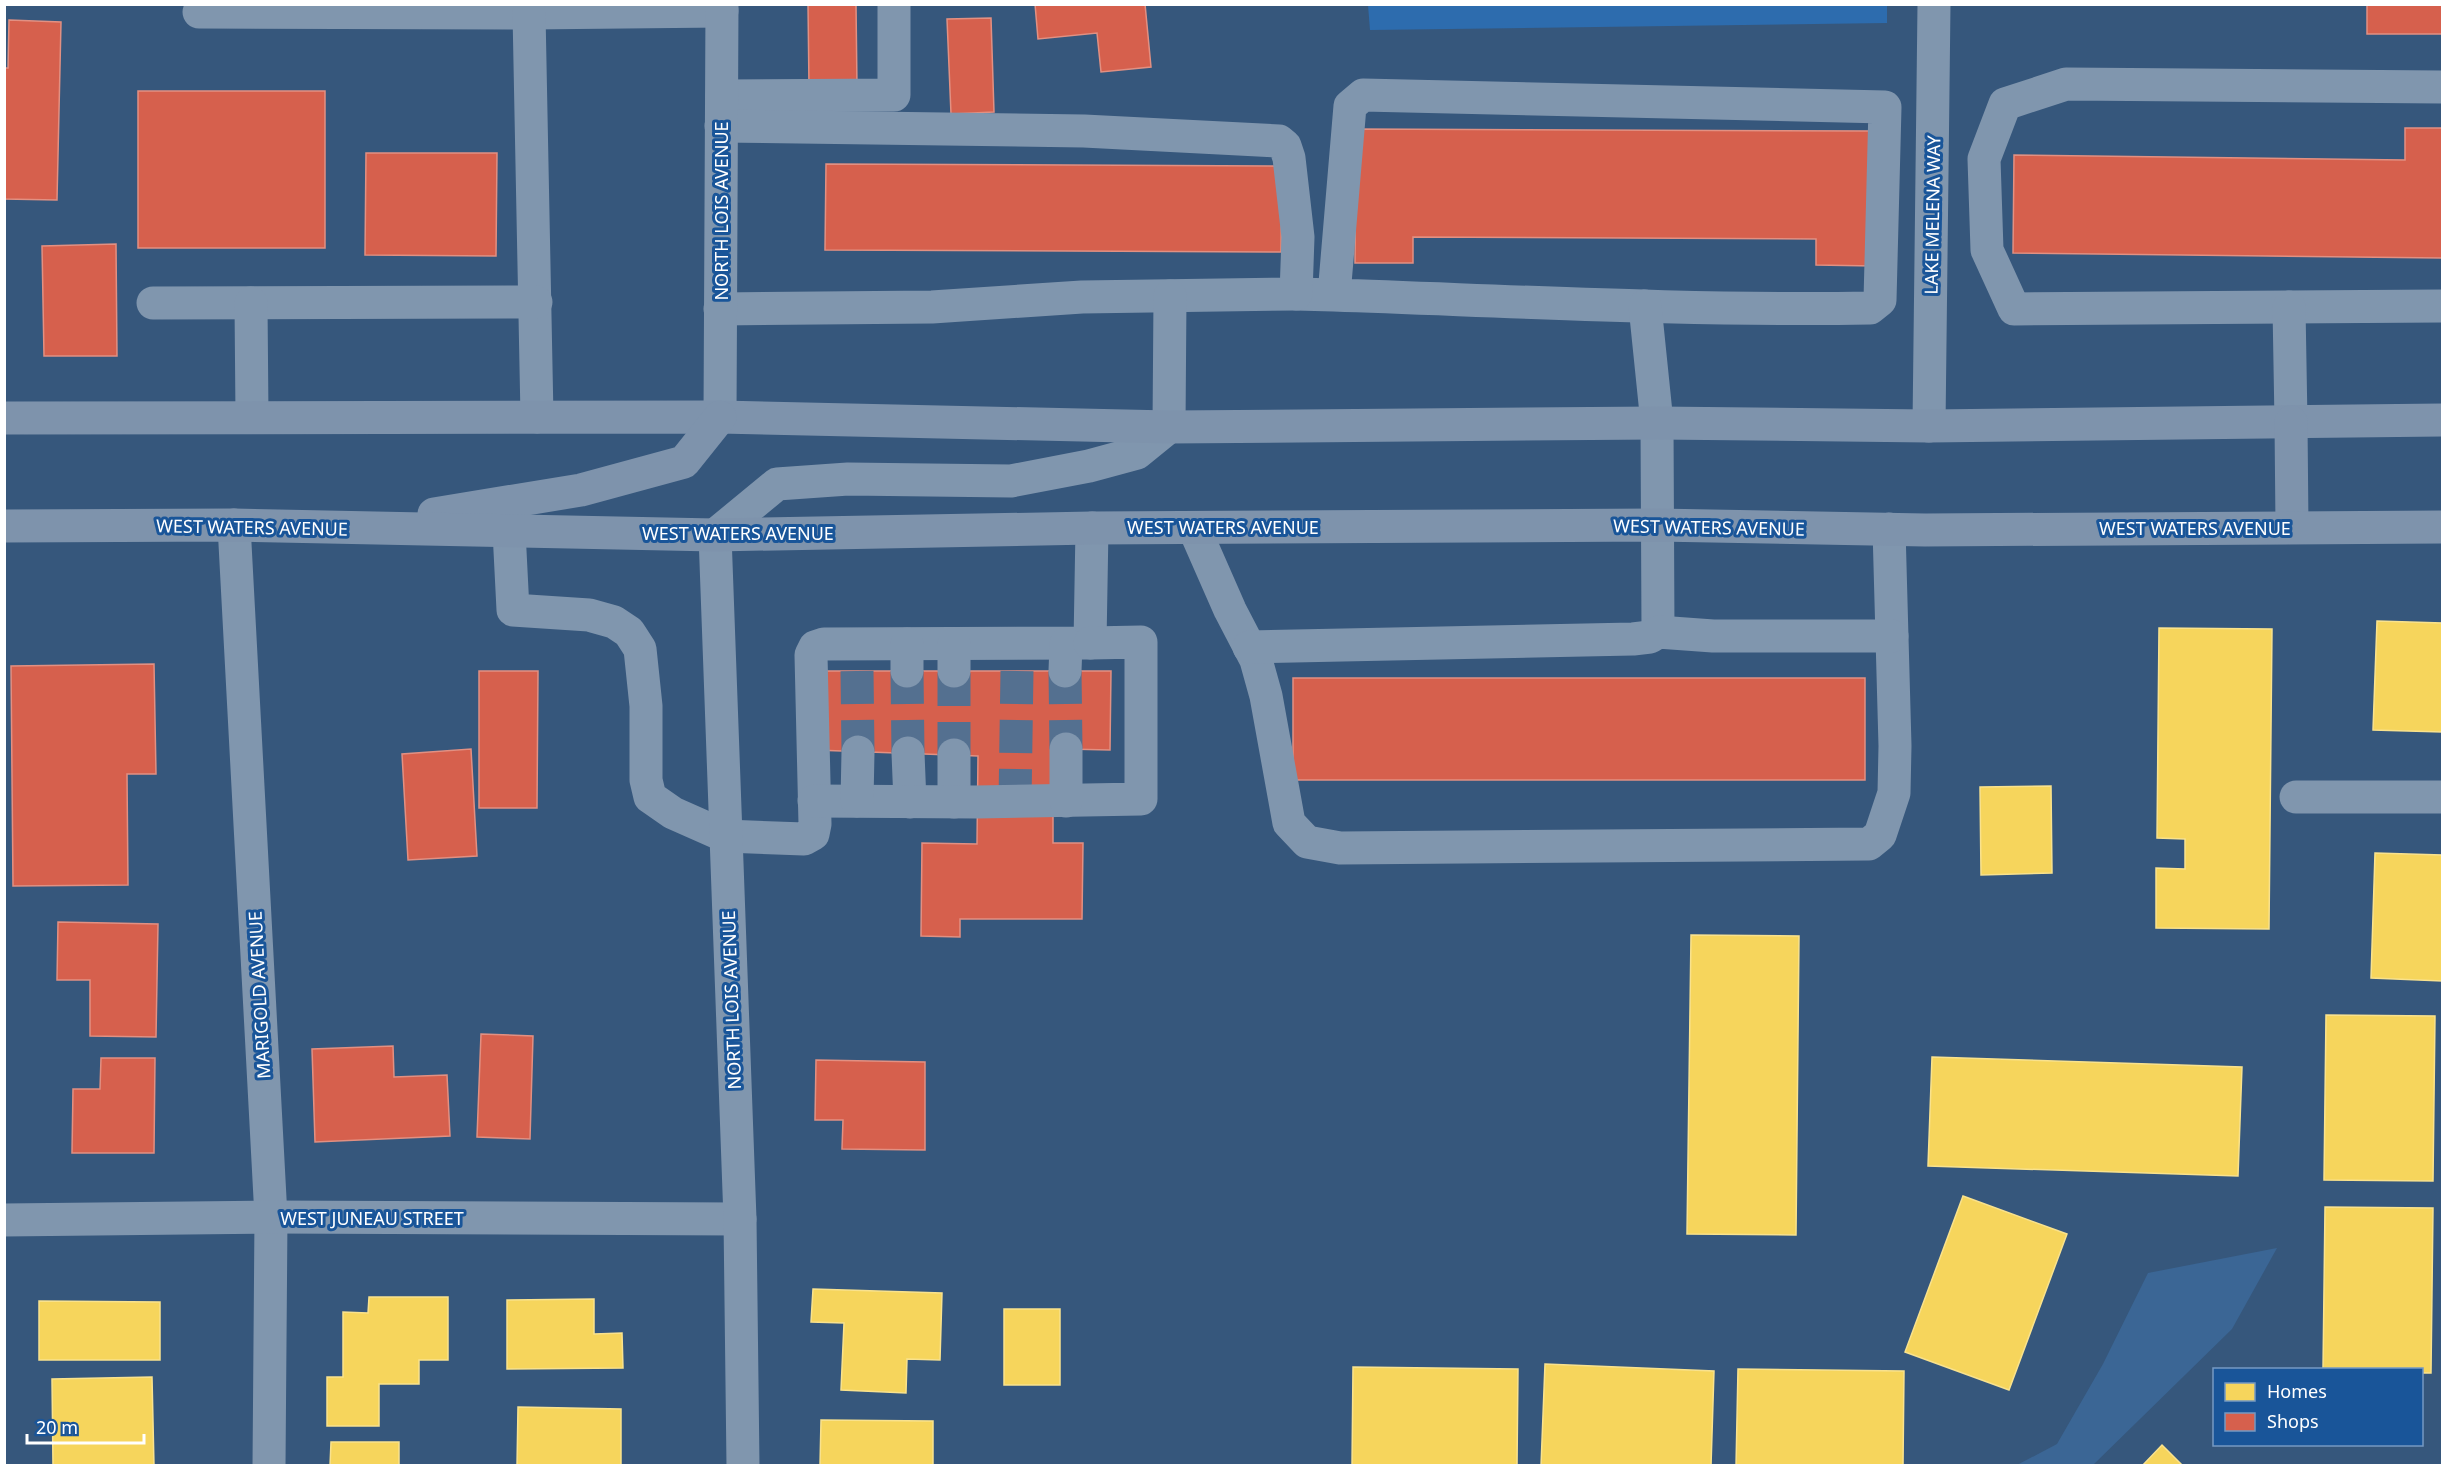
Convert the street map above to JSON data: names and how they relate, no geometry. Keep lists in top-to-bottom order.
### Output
{
  "streets": {
    "main road": ["WEST WATERS AVENUE"],
    "street": [
      "NORTH LOIS AVENUE",
      "LAKE MELENA WAY",
      "MARIGOLD AVENUE",
      "WEST JUNEAU STREET"
    ]
  },
  "crossings": [
    ["NORTH LOIS AVENUE", "WEST WATERS AVENUE"],
    ["NORTH LOIS AVENUE", "WEST JUNEAU STREET"],
    ["WEST WATERS AVENUE", "MARIGOLD AVENUE"],
    ["MARIGOLD AVENUE", "WEST JUNEAU STREET"]
  ],
  "legend": ["Homes", "Shops"],
  "scale_bar": "20 m"
}
